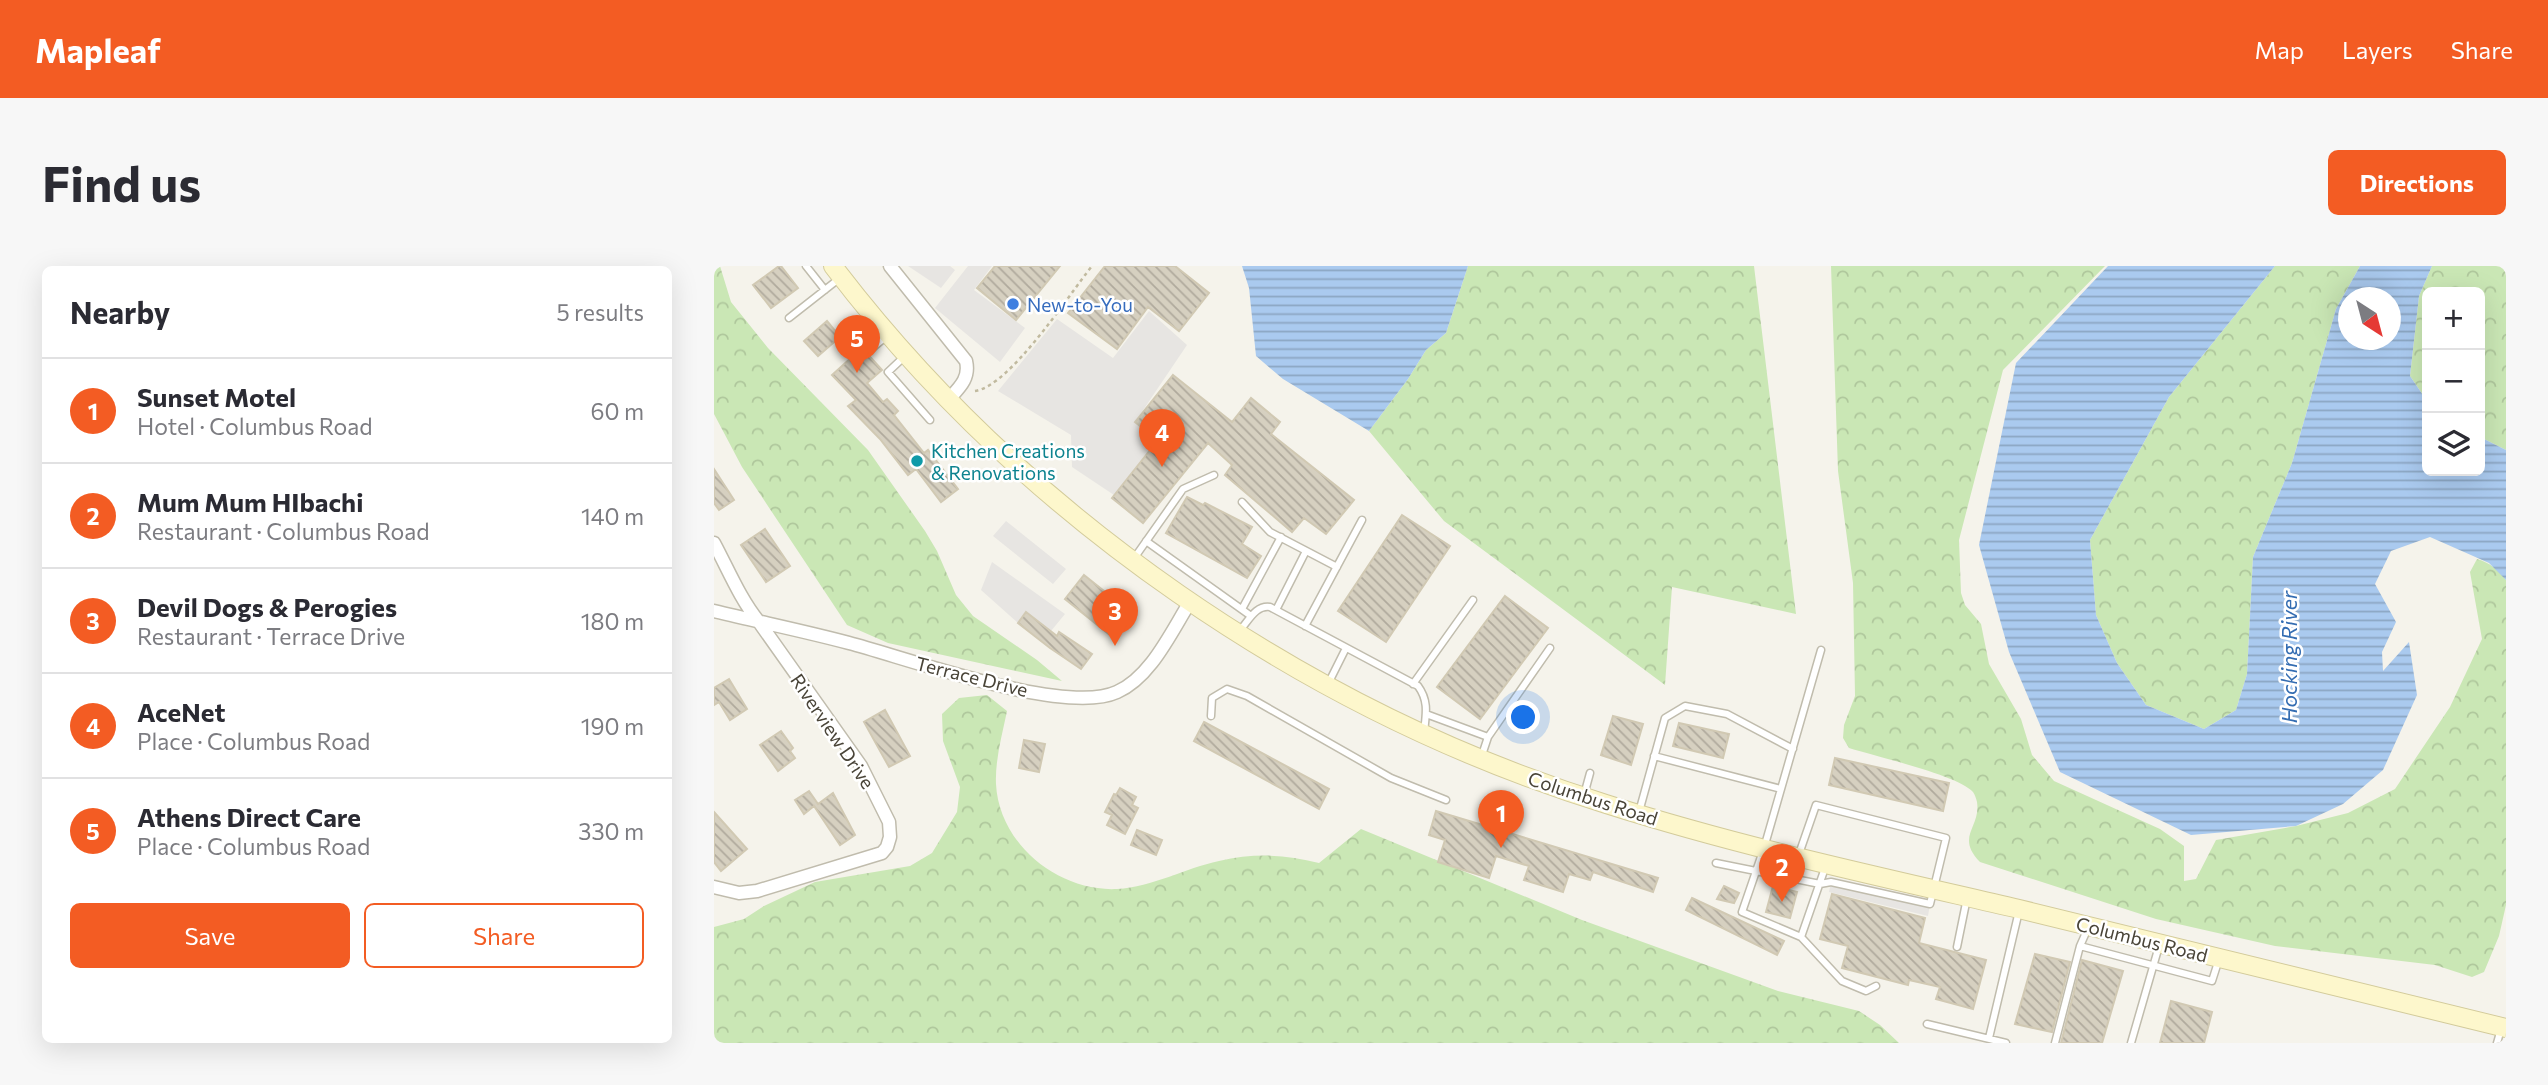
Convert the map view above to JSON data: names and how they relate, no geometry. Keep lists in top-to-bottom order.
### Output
{
  "streets": {
    "main road": ["Columbus Road"],
    "street": ["Terrace Drive", "Riverview Drive"]
  },
  "crossings": [
    ["Terrace Drive", "Riverview Drive"],
    ["Terrace Drive", "Columbus Road"]
  ],
  "water": ["Hocking River"],
  "places": ["New-to-You", "Kitchen Creations & Renovations"],
  "north": "bottom right",
  "page": {
    "header": "Mapleaf",
    "nav": ["Map", "Layers", "Share"],
    "buttons": [
      "Directions",
      ["Save", "Share"]
    ],
    "title": "Find us",
    "heading": ["Nearby", "5 results"],
    "map_buttons": ["+", "−"],
    "pins": [
      "5",
      "4",
      "3",
      "1",
      "2"
    ],
    "list": [
      {
        "mark": "1",
        "name": "Sunset Motel",
        "note": "Hotel · Columbus Road",
        "value": "60 m"
      },
      {
        "mark": "2",
        "name": "Mum Mum HIbachi",
        "note": "Restaurant · Columbus Road",
        "value": "140 m"
      },
      {
        "mark": "3",
        "name": "Devil Dogs & Perogies",
        "note": "Restaurant · Terrace Drive",
        "value": "180 m"
      },
      {
        "mark": "4",
        "name": "AceNet",
        "note": "Place · Columbus Road",
        "value": "190 m"
      },
      {
        "mark": "5",
        "name": "Athens Direct Care",
        "note": "Place · Columbus Road",
        "value": "330 m"
      }
    ]
  }
}
